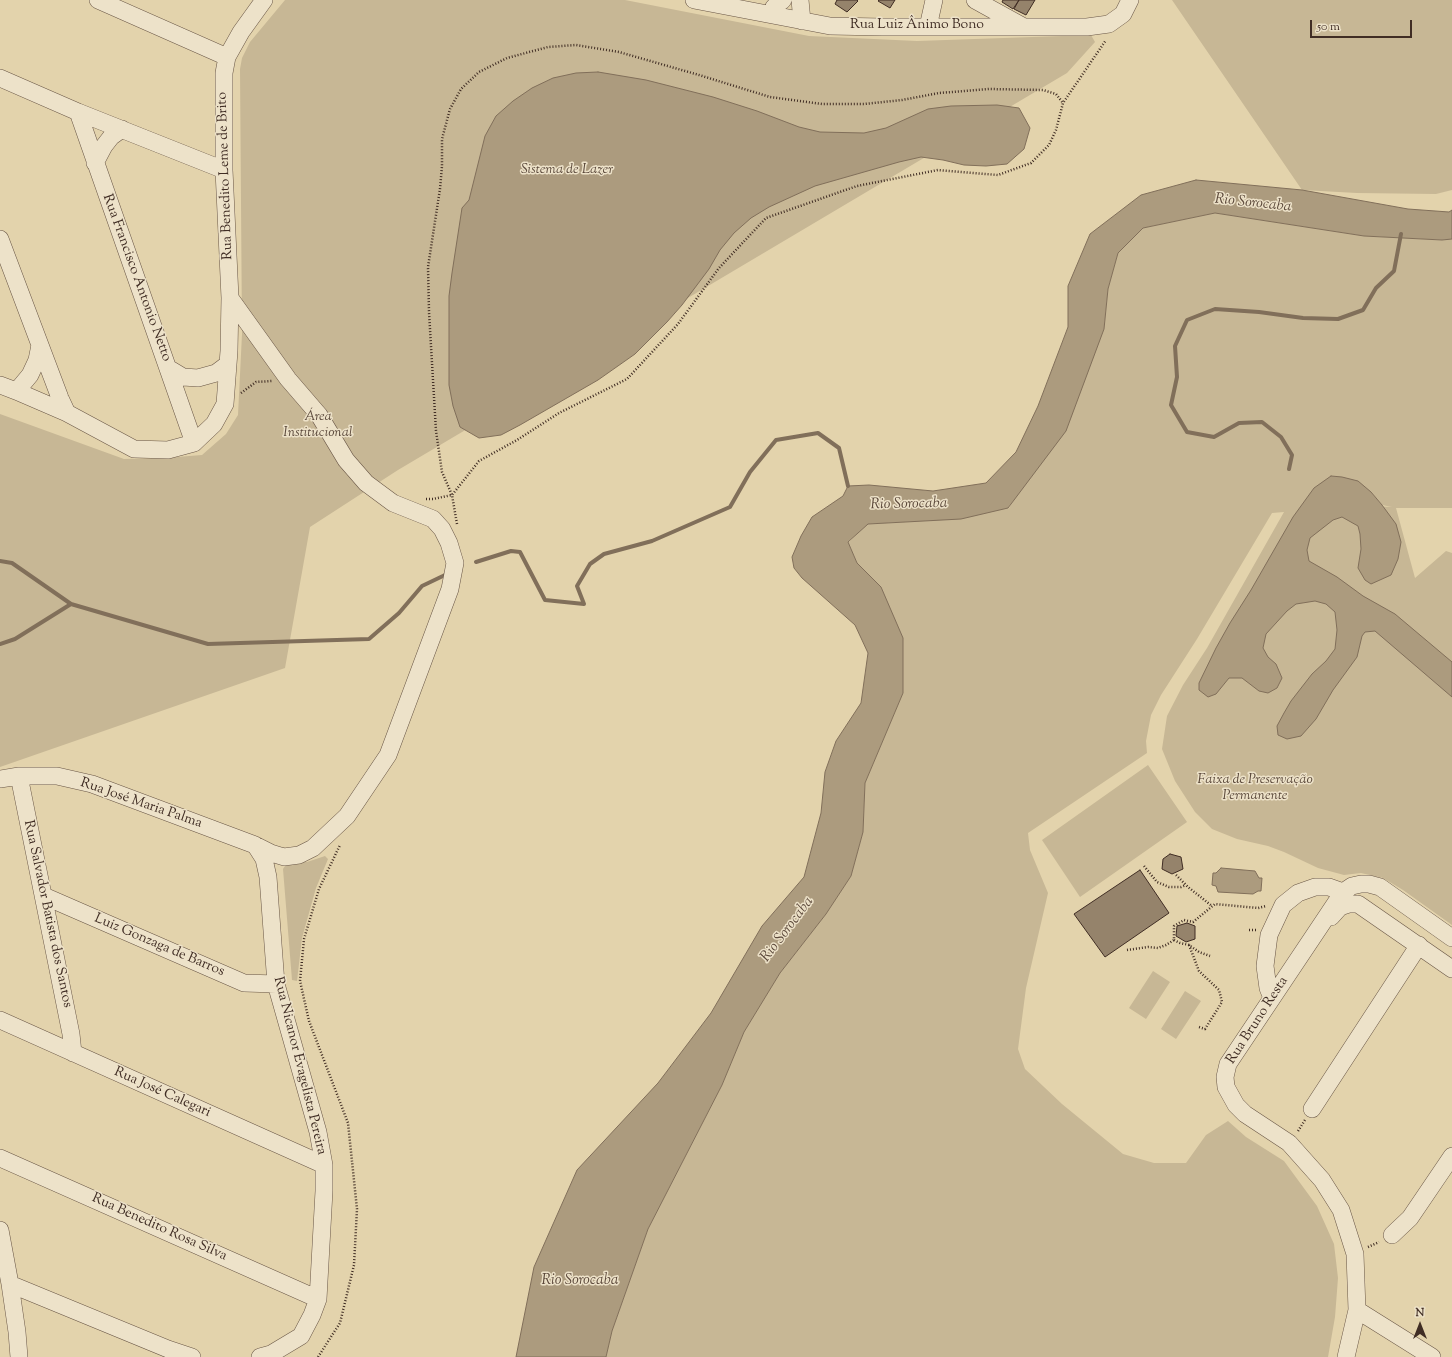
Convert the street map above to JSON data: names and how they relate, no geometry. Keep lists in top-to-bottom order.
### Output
{
  "streets": {
    "street": [
      "Rua Luiz Ânimo Bono",
      "Rua Benedito Leme de Brito",
      "Rua Francisco Antonio Netto",
      "Rua José Maria Palma",
      "Rua Salvador Batista dos Santos",
      "Luiz Gonzaga de Barros",
      "Rua Bruno Resta",
      "Rua Nicanor Evagelista Pereira",
      "Rua José Calegari",
      "Rua Benedito Rosa Silva"
    ]
  },
  "crossings": [
    ["Rua Benedito Leme de Brito", "Rua Francisco Antonio Netto"],
    ["Rua Benedito Leme de Brito", "Rua José Maria Palma"],
    ["Rua José Maria Palma", "Rua Salvador Batista dos Santos"],
    ["Rua José Maria Palma", "Rua Nicanor Evagelista Pereira"],
    ["Rua Salvador Batista dos Santos", "Luiz Gonzaga de Barros"],
    ["Rua Salvador Batista dos Santos", "Rua José Calegari"],
    ["Luiz Gonzaga de Barros", "Rua Nicanor Evagelista Pereira"],
    ["Rua Nicanor Evagelista Pereira", "Rua José Calegari"],
    ["Rua Nicanor Evagelista Pereira", "Rua Benedito Rosa Silva"]
  ],
  "water": ["Rio Sorocaba"],
  "parks": ["Sistema de Lazer", "Área Institucional", "Faixa de Preservação Permanente"],
  "scale_bar": "50 m",
  "north": "top"
}
